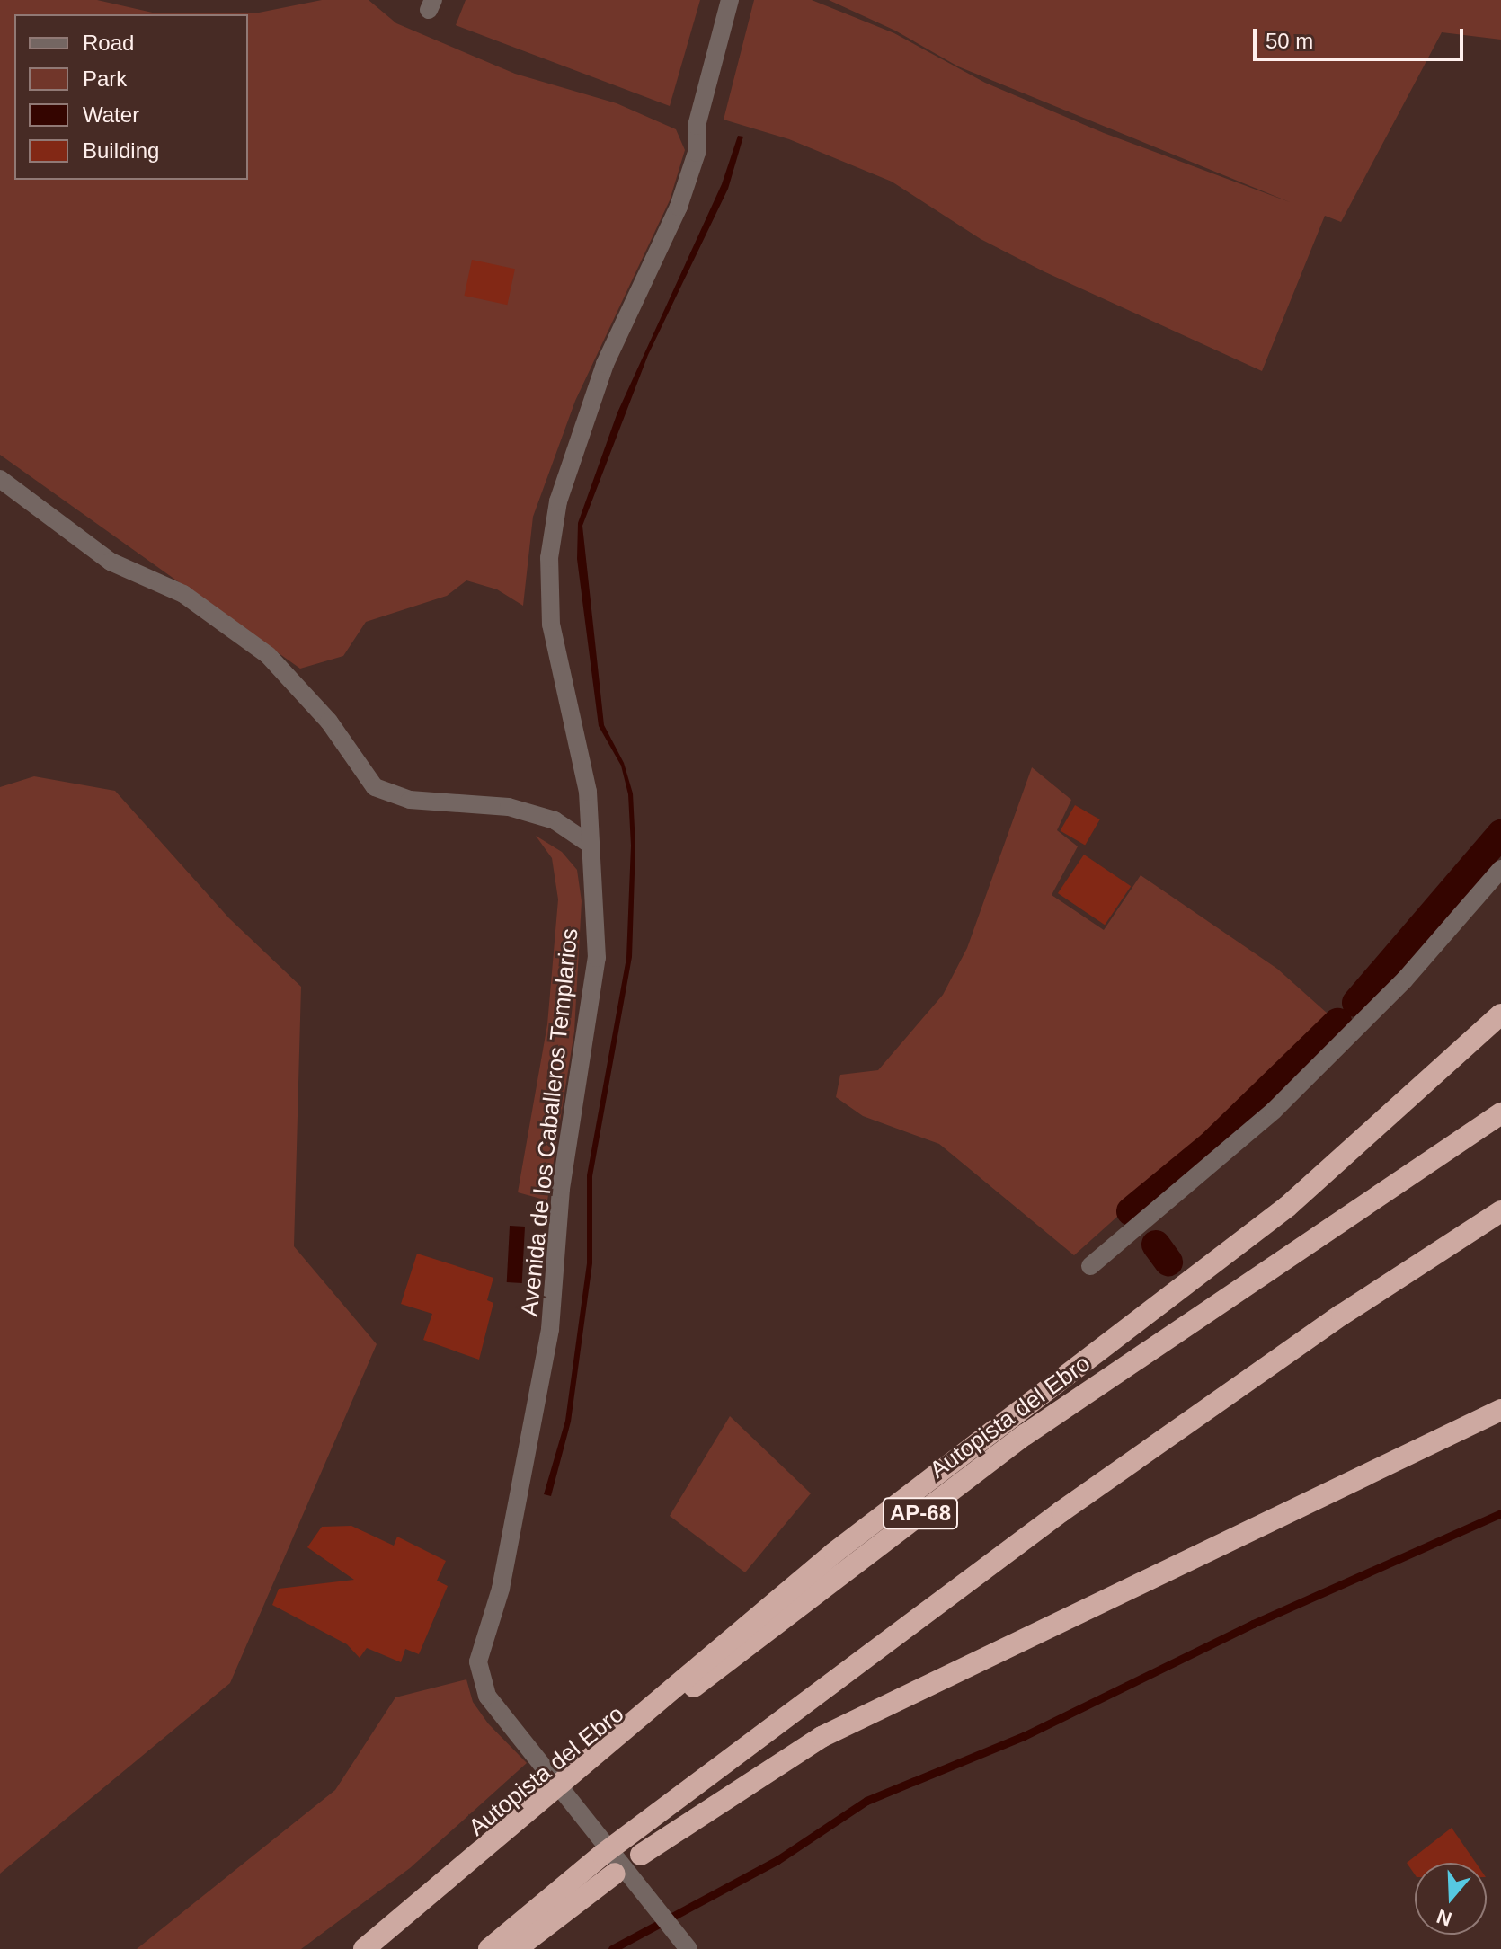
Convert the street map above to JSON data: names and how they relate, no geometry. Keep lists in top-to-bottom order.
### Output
{
  "streets": {
    "highway": ["Autopista del Ebro", "AP-68"],
    "street": ["Avenida de los Caballeros Templarios"]
  },
  "legend": [
    "Road",
    "Park",
    "Water",
    "Building"
  ],
  "scale_bar": "50 m",
  "north": "bottom"
}
